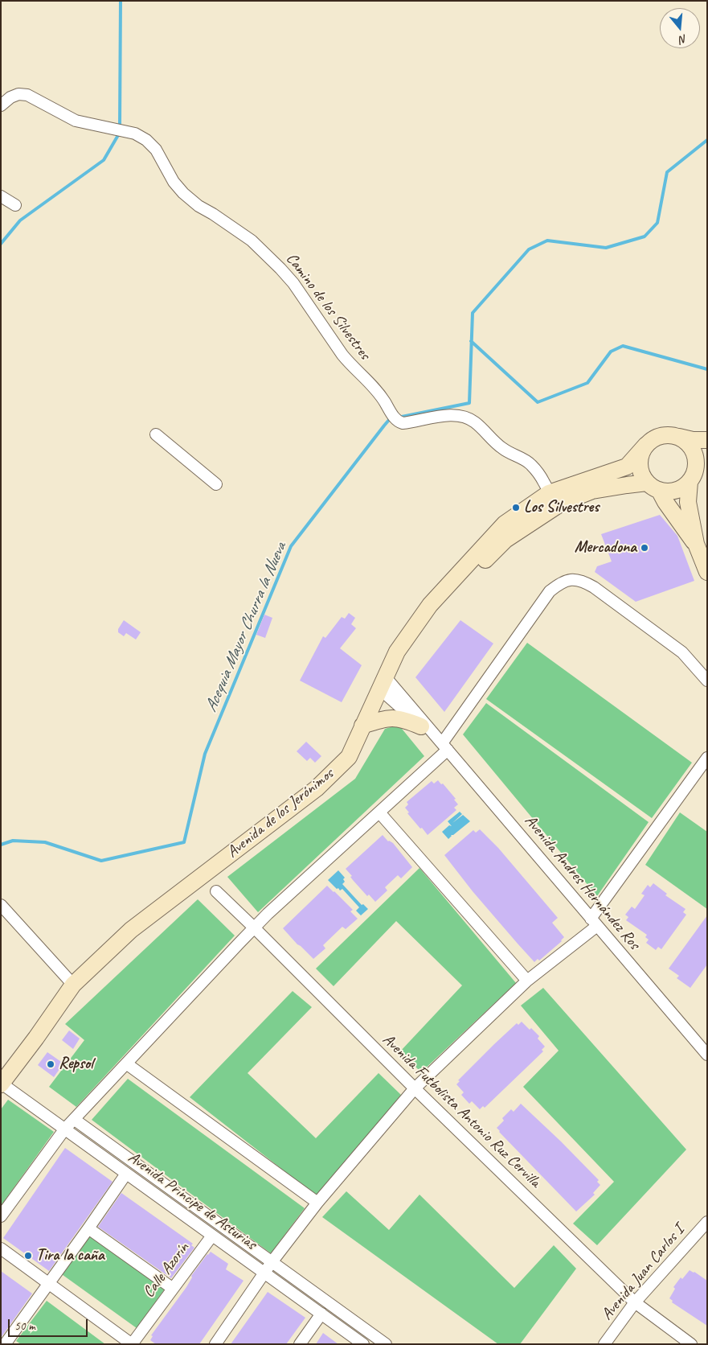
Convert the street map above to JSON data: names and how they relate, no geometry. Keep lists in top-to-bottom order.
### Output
{
  "streets": {
    "main road": ["Avenida de los Jerónimos"],
    "street": [
      "Camino de los Silvestres",
      "Avenida Andres Hernández Ros",
      "Avenida Futbolista Antonio Ruz Cervilla",
      "Avenida Príncipe de Asturias",
      "Calle Azorín",
      "Avenida Juan Carlos I"
    ]
  },
  "crossings": [
    ["Camino de los Silvestres", "Avenida de los Jerónimos"],
    ["Avenida de los Jerónimos", "Avenida Andres Hernández Ros"],
    ["Avenida de los Jerónimos", "Avenida Príncipe de Asturias"],
    ["Avenida Futbolista Antonio Ruz Cervilla", "Avenida Juan Carlos I"],
    ["Avenida Príncipe de Asturias", "Calle Azorín"]
  ],
  "water": ["Acequia Mayor Churra la Nueva"],
  "places": [
    "Los Silvestres",
    "Mercadona",
    "Repsol",
    "Tira la caña"
  ],
  "scale_bar": "50 m",
  "north": "bottom"
}
